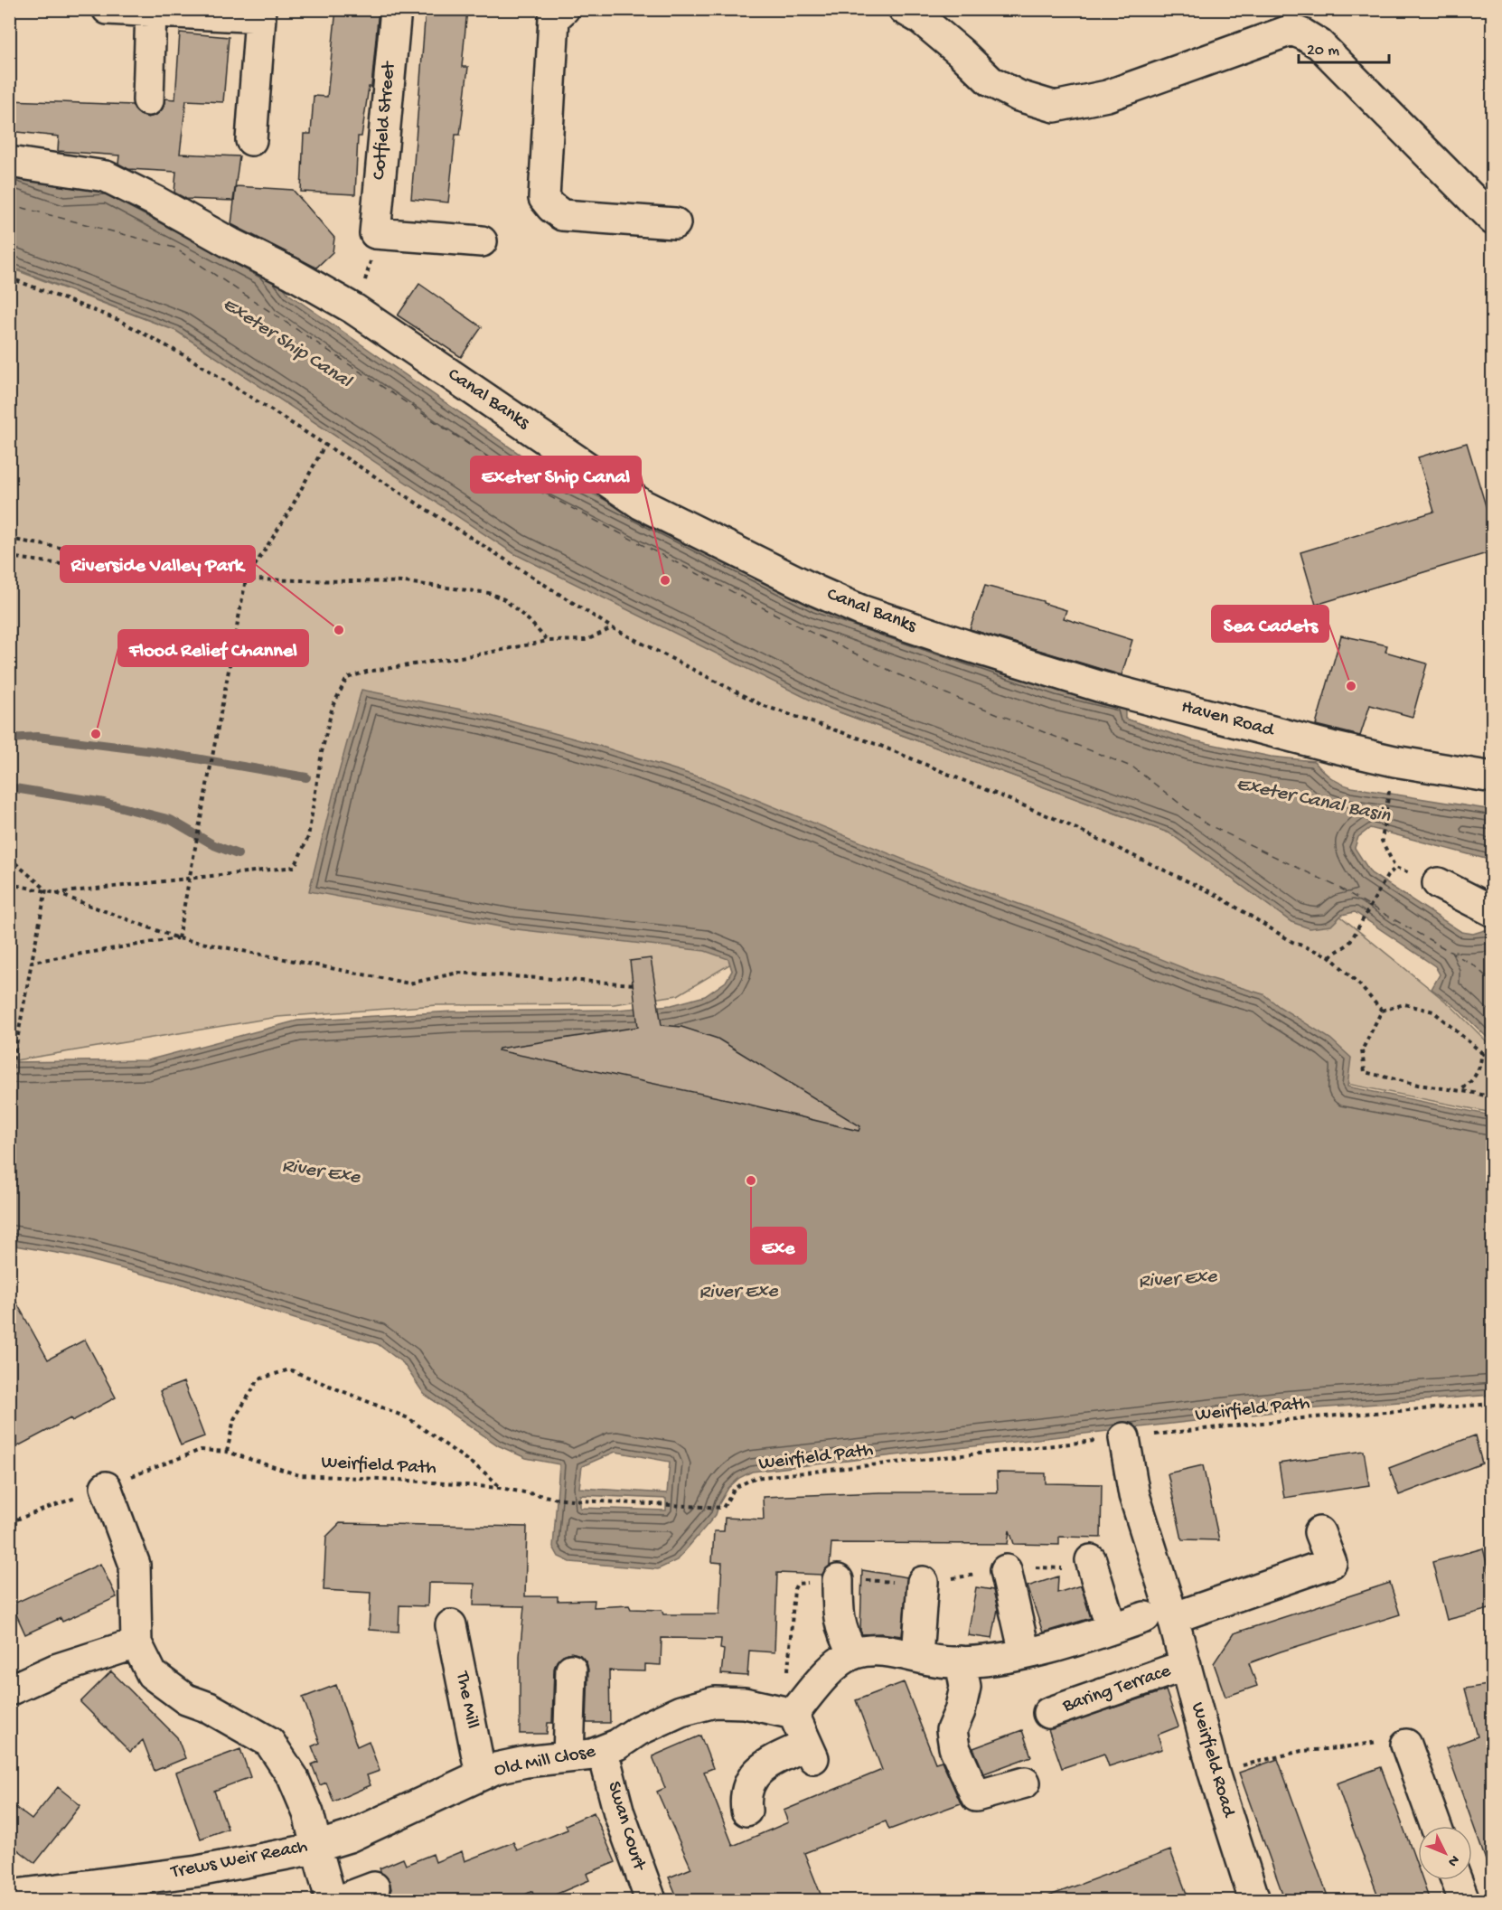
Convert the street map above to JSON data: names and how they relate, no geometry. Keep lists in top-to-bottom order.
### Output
{
  "streets": {
    "street": [
      "Cotfield Street",
      "Canal Banks",
      "Haven Road",
      "Baring Terrace",
      "The Mill",
      "Weirfield Road",
      "Old Mill Close",
      "Swan Court",
      "Trews Weir Reach"
    ],
    "path": ["Weirfield Path"]
  },
  "crossings": [
    ["Canal Banks", "Haven Road"],
    ["Weirfield Path", "Weirfield Road"],
    ["Weirfield Path", "Trews Weir Reach"],
    ["Baring Terrace", "Weirfield Road"],
    ["The Mill", "Old Mill Close"],
    ["Old Mill Close", "Swan Court"],
    ["Old Mill Close", "Trews Weir Reach"]
  ],
  "water": ["Exeter Ship Canal", "Exeter Canal Basin", "River Exe"],
  "places": [
    "Exeter Ship Canal",
    "Riverside Valley Park",
    "Sea Cadets",
    "Flood Relief Channel",
    "Exe"
  ],
  "scale_bar": "20 m",
  "north": "bottom right"
}
